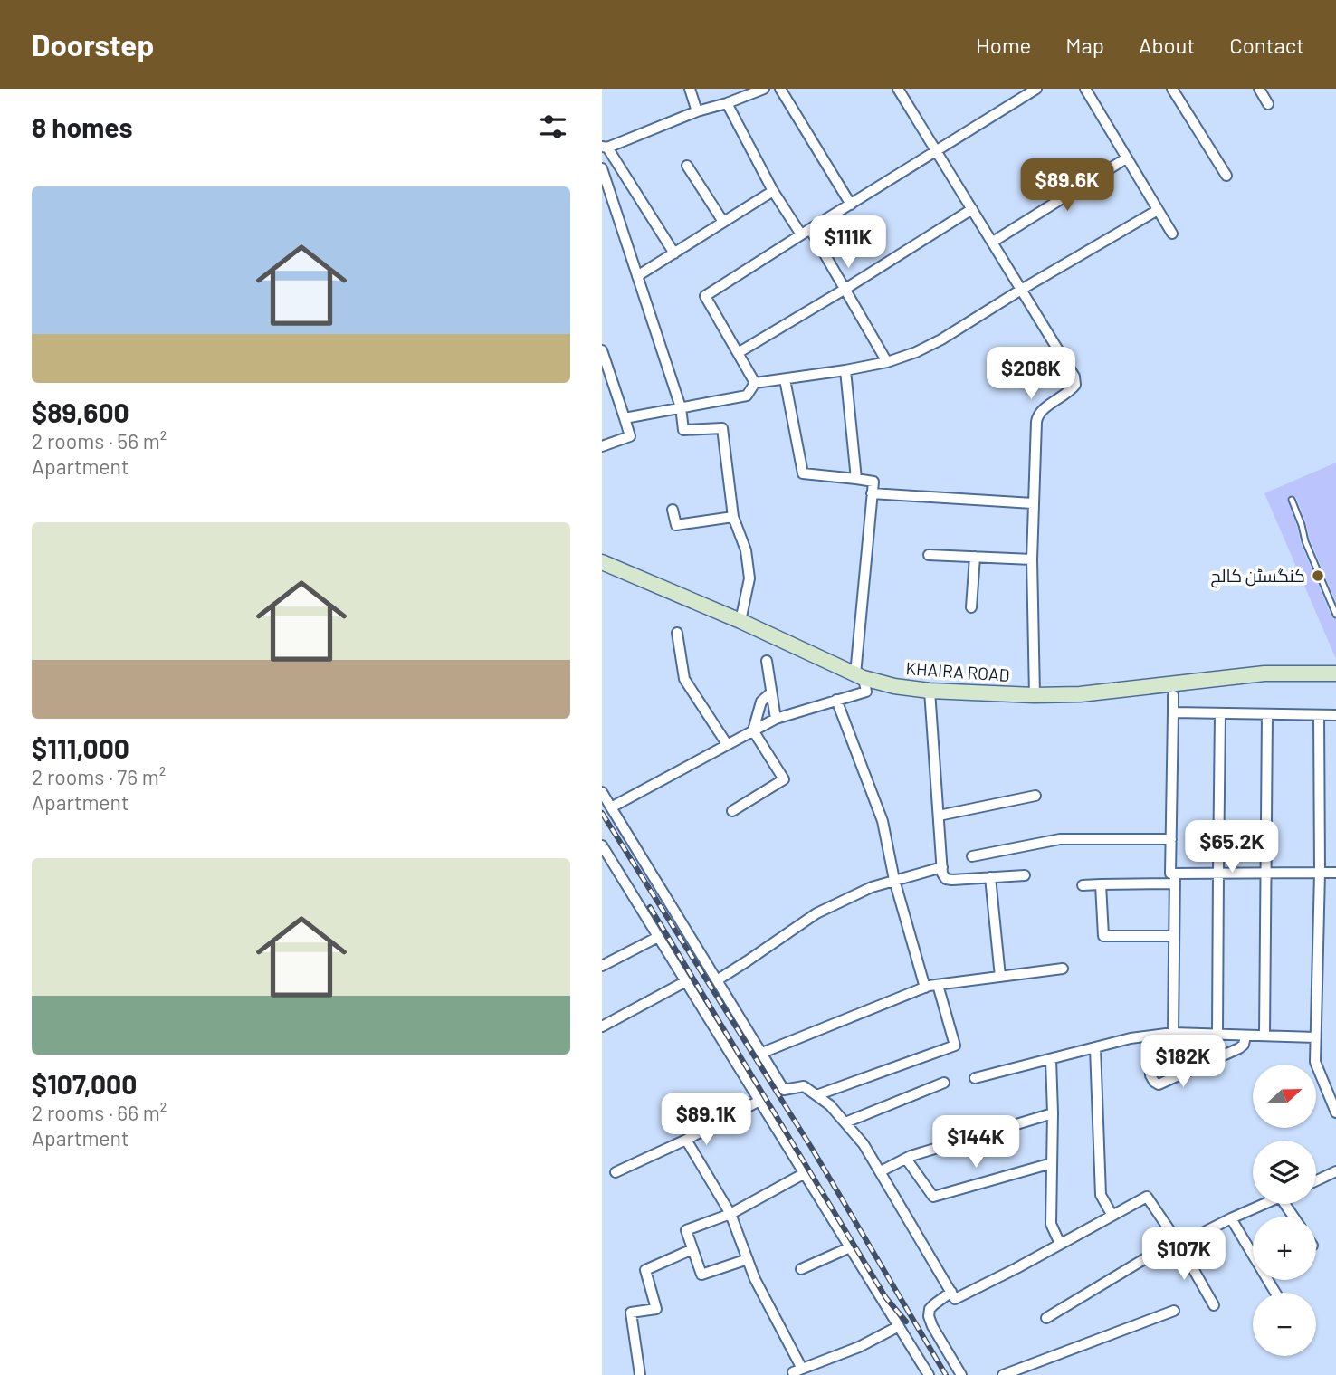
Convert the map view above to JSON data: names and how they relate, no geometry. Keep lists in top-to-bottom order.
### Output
{
  "streets": {
    "street": ["KHAIRA ROAD"]
  },
  "places": ["کنگسٹن کالج"],
  "north": "right",
  "page": {
    "header": "Doorstep",
    "nav": [
      "Home",
      "Map",
      "About",
      "Contact"
    ],
    "heading": "8 homes",
    "price": [
      "$89.6K",
      "$111K",
      "$208K",
      "$65.2K",
      "$182K",
      "$89.1K",
      "$144K",
      "$107K"
    ],
    "list": [
      {
        "name": "$89,600",
        "note": "2 rooms · 56 m² · Apartment"
      },
      {
        "name": "$111,000",
        "note": "2 rooms · 76 m² · Apartment"
      },
      {
        "name": "$107,000",
        "note": "2 rooms · 66 m² · Apartment"
      }
    ],
    "map_buttons": ["+", "−"]
  }
}
